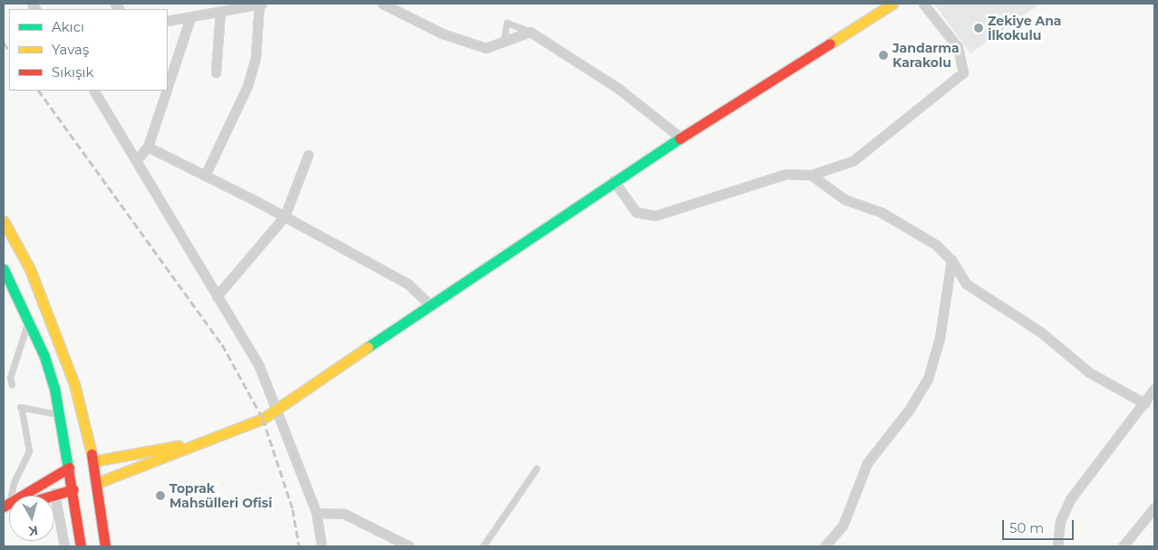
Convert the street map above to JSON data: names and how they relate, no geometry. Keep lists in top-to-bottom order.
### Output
{
  "places": ["Zekiye Ana İlkokulu", "Jandarma Karakolu", "Toprak Mahsülleri Ofisi"],
  "legend": ["Akıcı", "Yavaş", "Sıkışık"],
  "scale_bar": "50 m",
  "north": "bottom"
}
